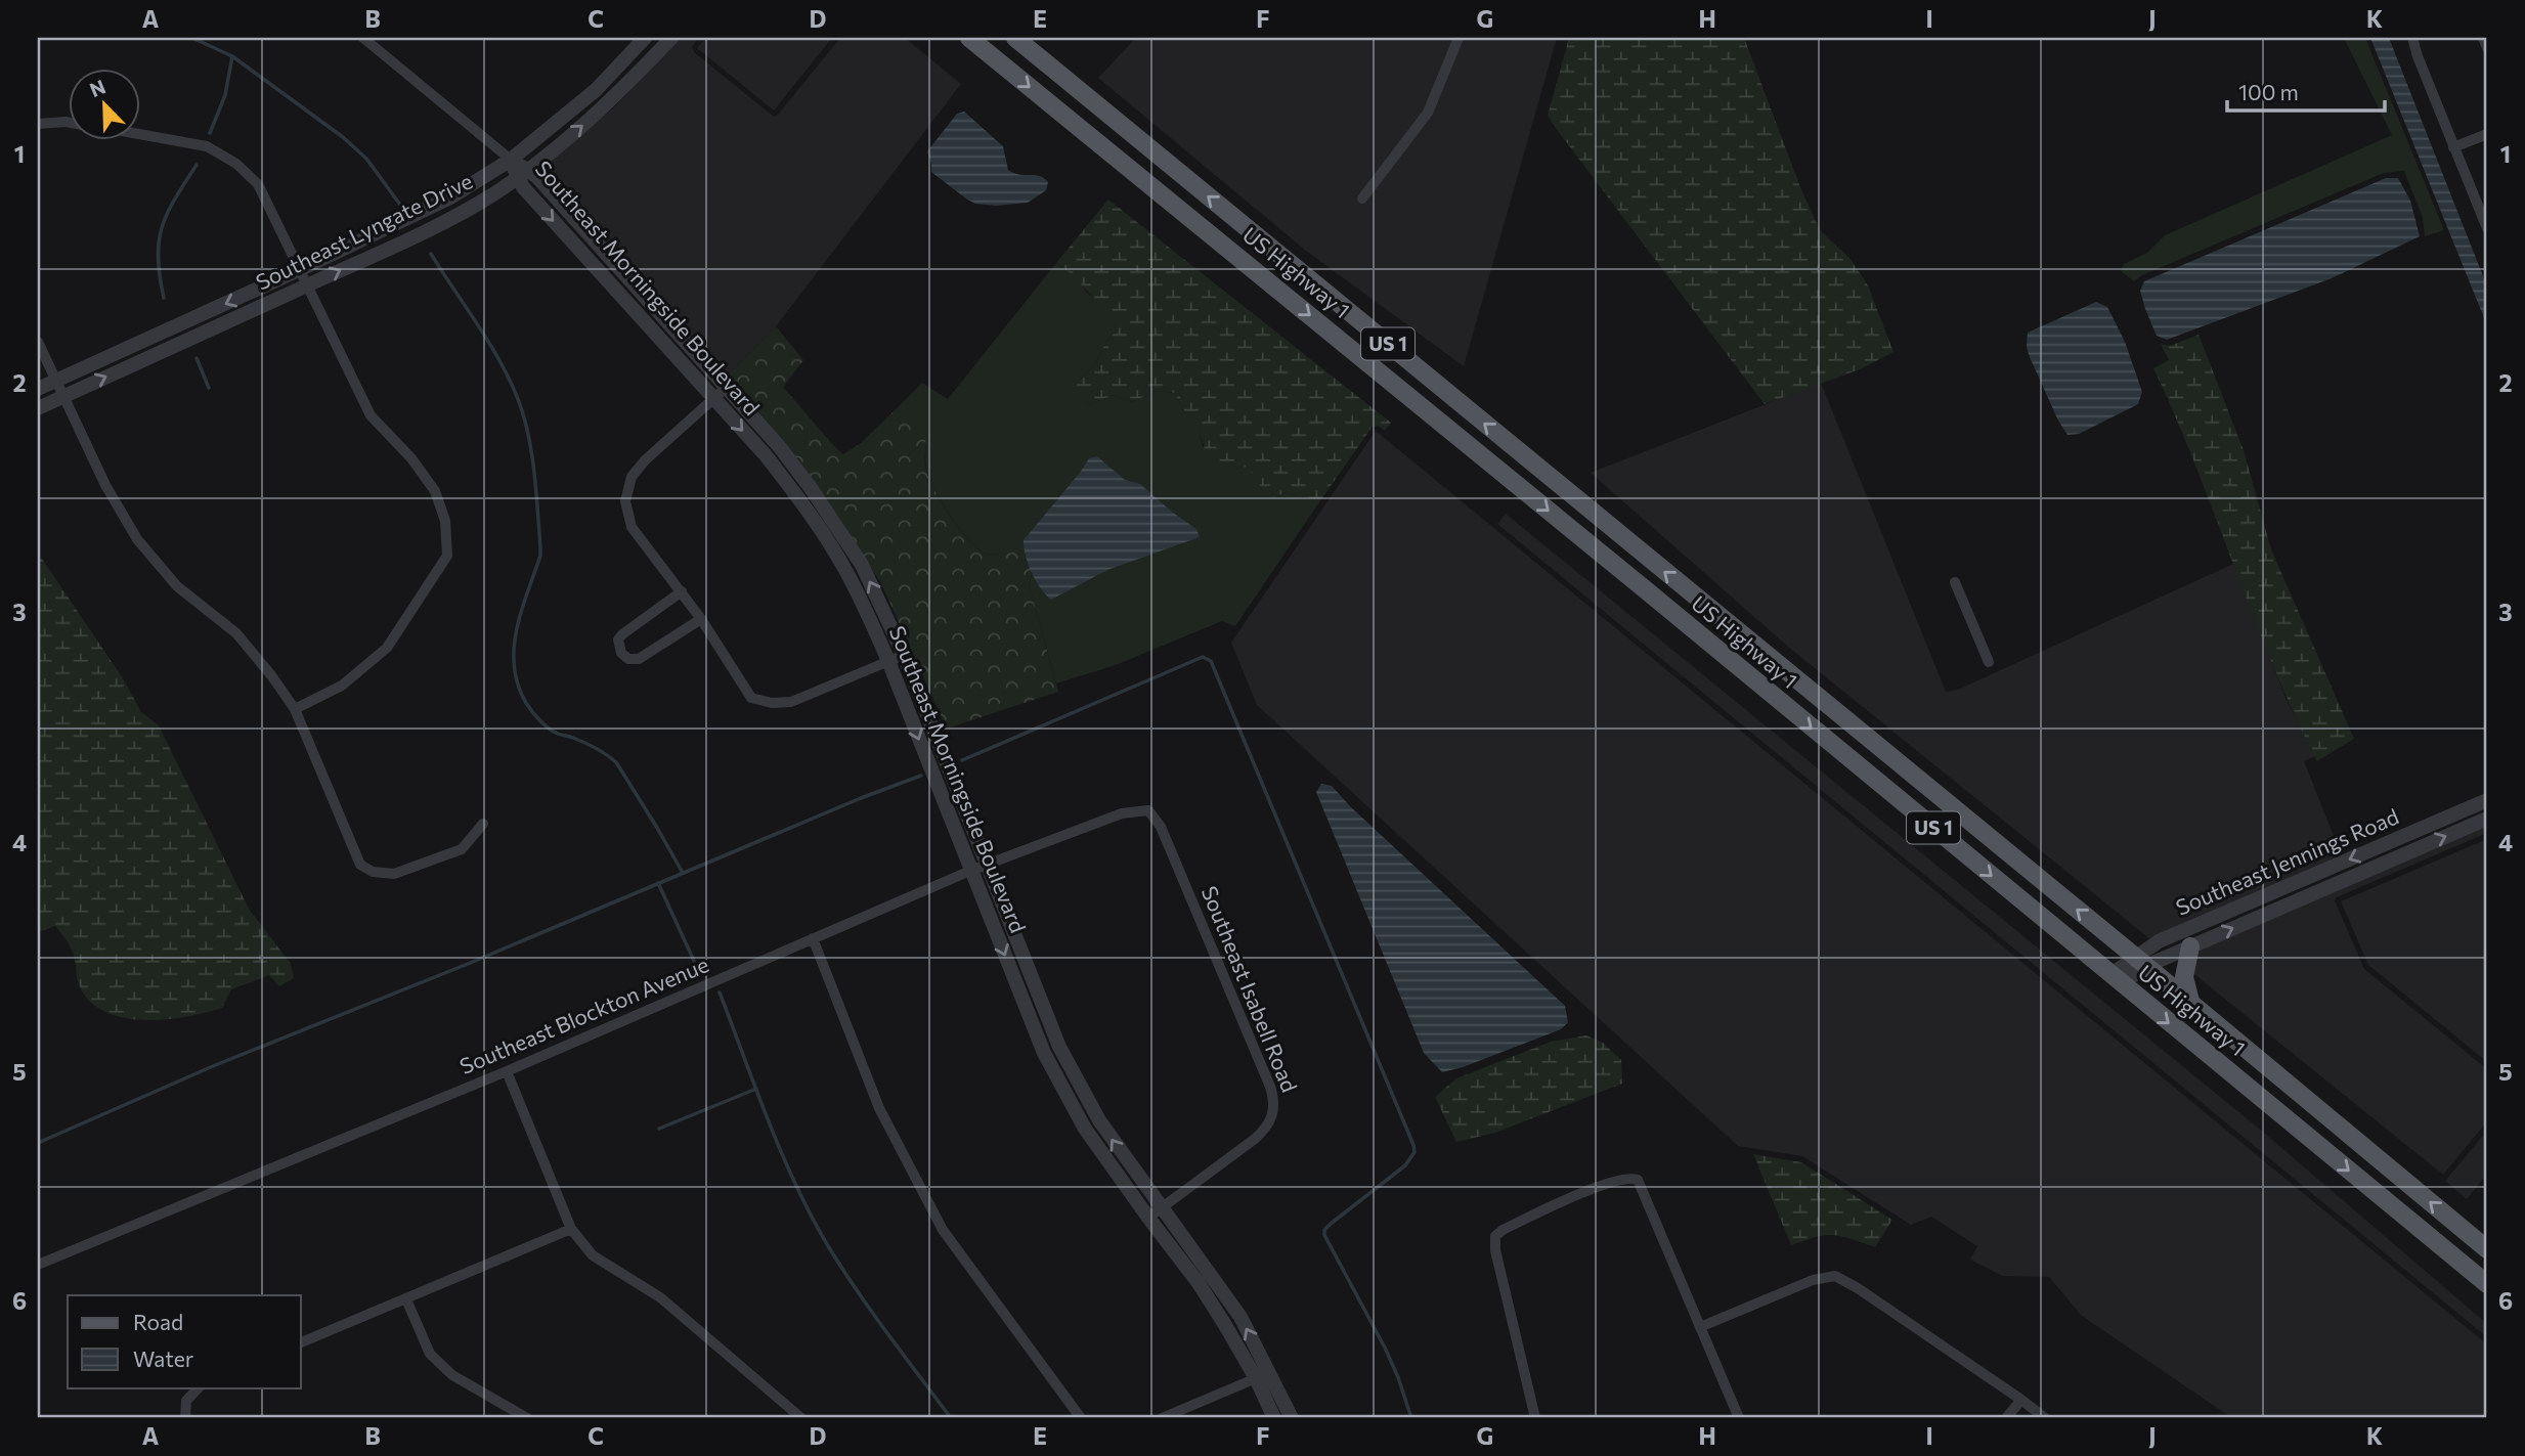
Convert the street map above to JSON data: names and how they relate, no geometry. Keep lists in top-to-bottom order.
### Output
{
  "streets": {
    "main road": ["US Highway 1", "US 1"],
    "street": [
      "Southeast Lyngate Drive",
      "Southeast Morningside Boulevard",
      "Southeast Jennings Road",
      "Southeast Isabell Road",
      "Southeast Blockton Avenue"
    ]
  },
  "crossings": [
    ["Southeast Lyngate Drive", "Southeast Morningside Boulevard"],
    ["US Highway 1", "Southeast Jennings Road"],
    ["Southeast Morningside Boulevard", "Southeast Isabell Road"],
    ["Southeast Morningside Boulevard", "Southeast Blockton Avenue"],
    ["Southeast Isabell Road", "Southeast Blockton Avenue"]
  ],
  "legend": ["Road", "Water"],
  "scale_bar": "100 m",
  "north": "top left",
  "grid": {
    "columns": [
      "A",
      "B",
      "C",
      "D",
      "E",
      "F",
      "G",
      "H",
      "I",
      "J",
      "K"
    ],
    "rows": [
      "1",
      "2",
      "3",
      "4",
      "5",
      "6"
    ]
  }
}
